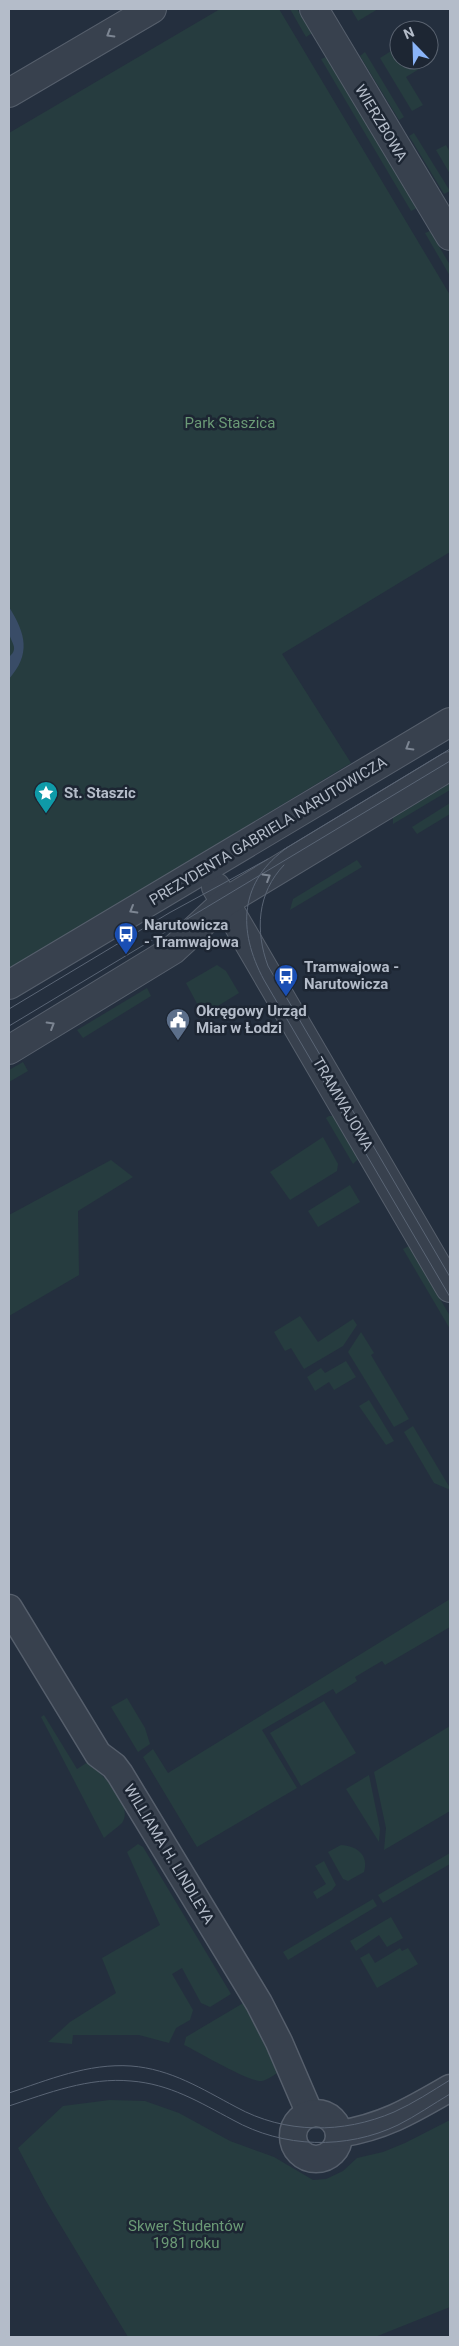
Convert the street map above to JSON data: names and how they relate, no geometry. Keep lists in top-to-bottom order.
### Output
{
  "streets": {
    "street": [
      "WIERZBOWA",
      "PREZYDENTA GABRIELA NARUTOWICZA",
      "TRAMWAJOWA",
      "WILLIAMA H. LINDLEYA"
    ]
  },
  "crossings": [
    ["PREZYDENTA GABRIELA NARUTOWICZA", "TRAMWAJOWA"]
  ],
  "parks": ["Park Staszica", "Skwer Studentów 1981 roku"],
  "places": {
    "place": ["St. Staszic"],
    "bus stop": ["Narutowicza - Tramwajowa", "Tramwajowa - Narutowicza"],
    "public building": ["Okręgowy Urząd Miar w Łodzi"]
  },
  "north": "top left"
}
